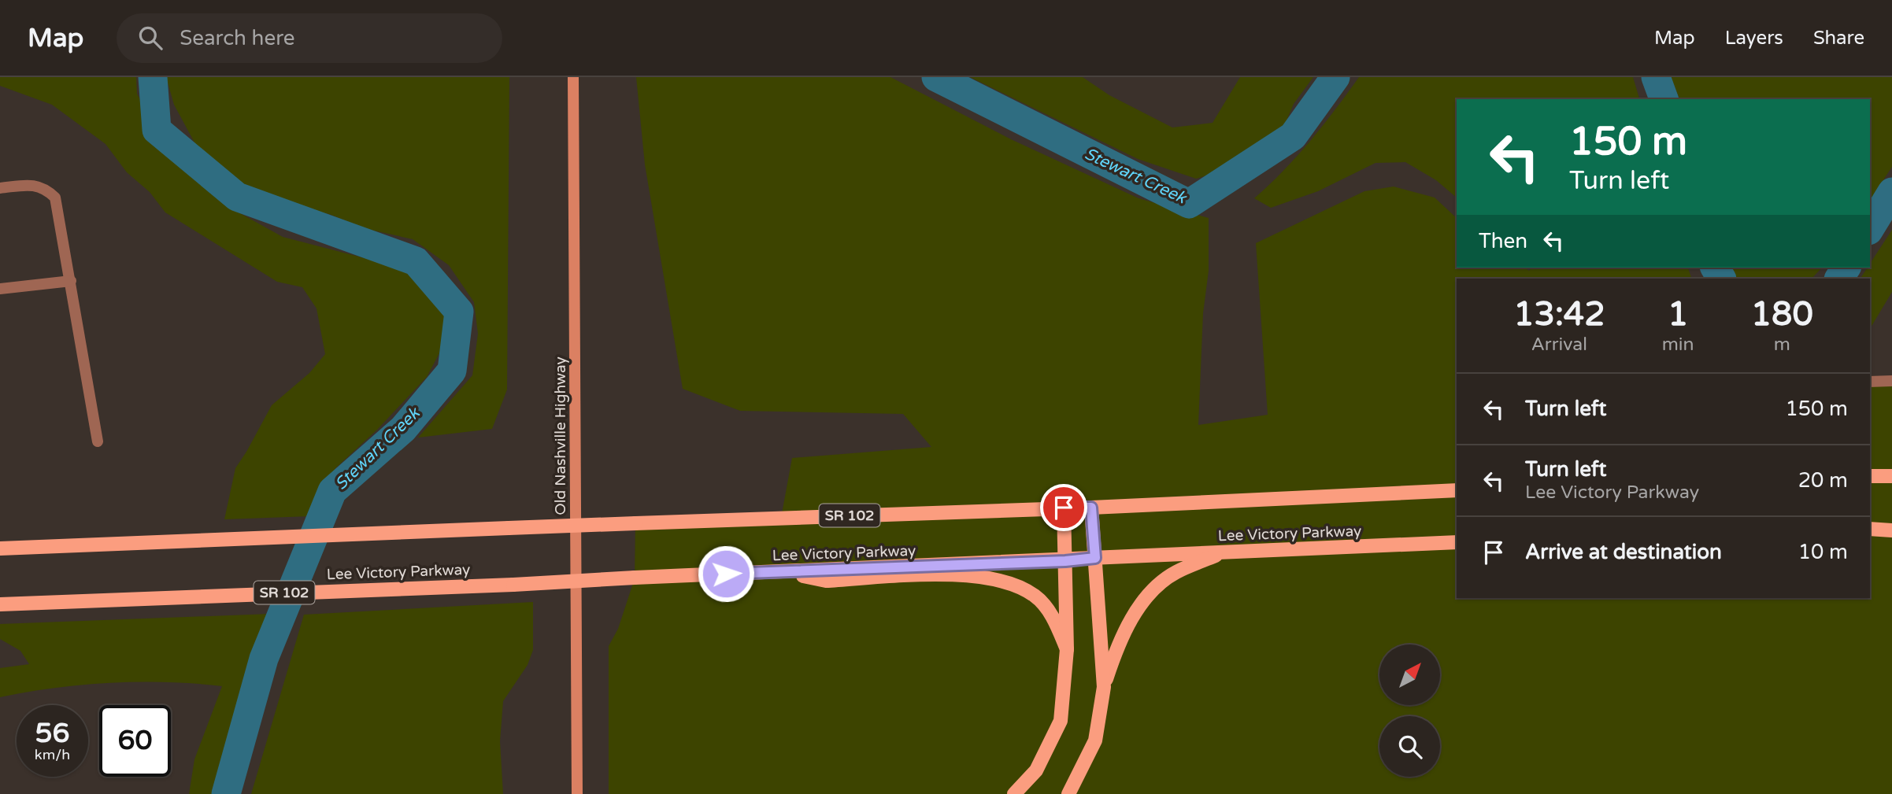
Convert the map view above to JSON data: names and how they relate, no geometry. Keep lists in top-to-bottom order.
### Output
{
  "streets": {
    "main road": ["Old Nashville Highway", "SR 102", "Lee Victory Parkway"]
  },
  "water": ["Stewart Creek"],
  "north": "top right",
  "page": {
    "header": "Map",
    "search": "Search here",
    "nav": ["Map", "Layers", "Share"],
    "turn": ["150 m", "Turn left"],
    "then": "Then",
    "eta": [
      "13:42",
      "Arrival",
      "1",
      "min",
      "180",
      "m"
    ],
    "list": [
      {
        "name": "Turn left",
        "value": "150 m"
      },
      {
        "name": "Turn left",
        "note": "Lee Victory Parkway",
        "value": "20 m"
      },
      {
        "name": "Arrive at destination",
        "value": "10 m"
      }
    ],
    "speed": "56 km/h",
    "limit": "60"
  }
}
